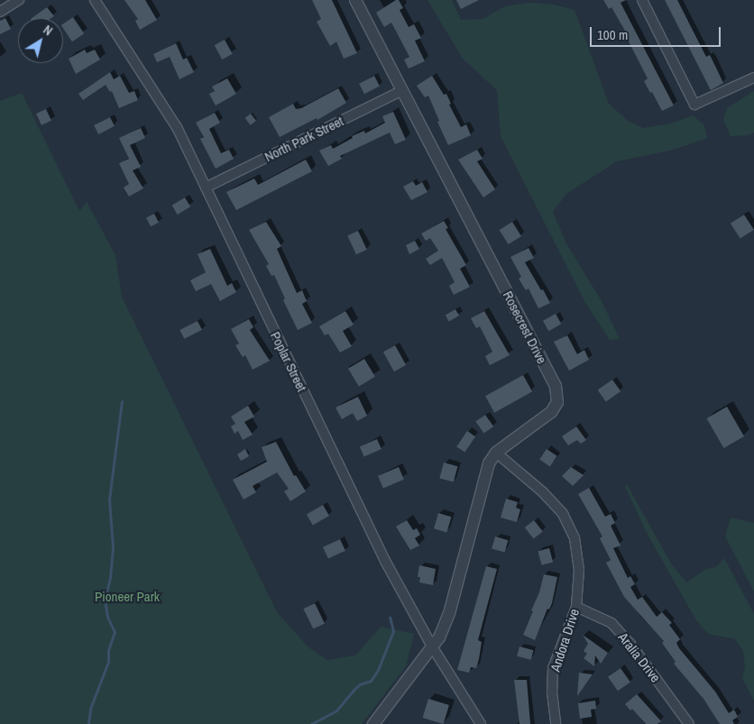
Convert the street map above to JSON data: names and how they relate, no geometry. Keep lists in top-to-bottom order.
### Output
{
  "streets": {
    "street": [
      "North Park Street",
      "Rosecrest Drive",
      "Poplar Street",
      "Andora Drive",
      "Aralia Drive"
    ]
  },
  "crossings": [
    ["North Park Street", "Rosecrest Drive"],
    ["North Park Street", "Poplar Street"],
    ["Rosecrest Drive", "Poplar Street"],
    ["Rosecrest Drive", "Andora Drive"],
    ["Andora Drive", "Aralia Drive"]
  ],
  "parks": ["Pioneer Park"],
  "scale_bar": "100 m",
  "north": "top right"
}
